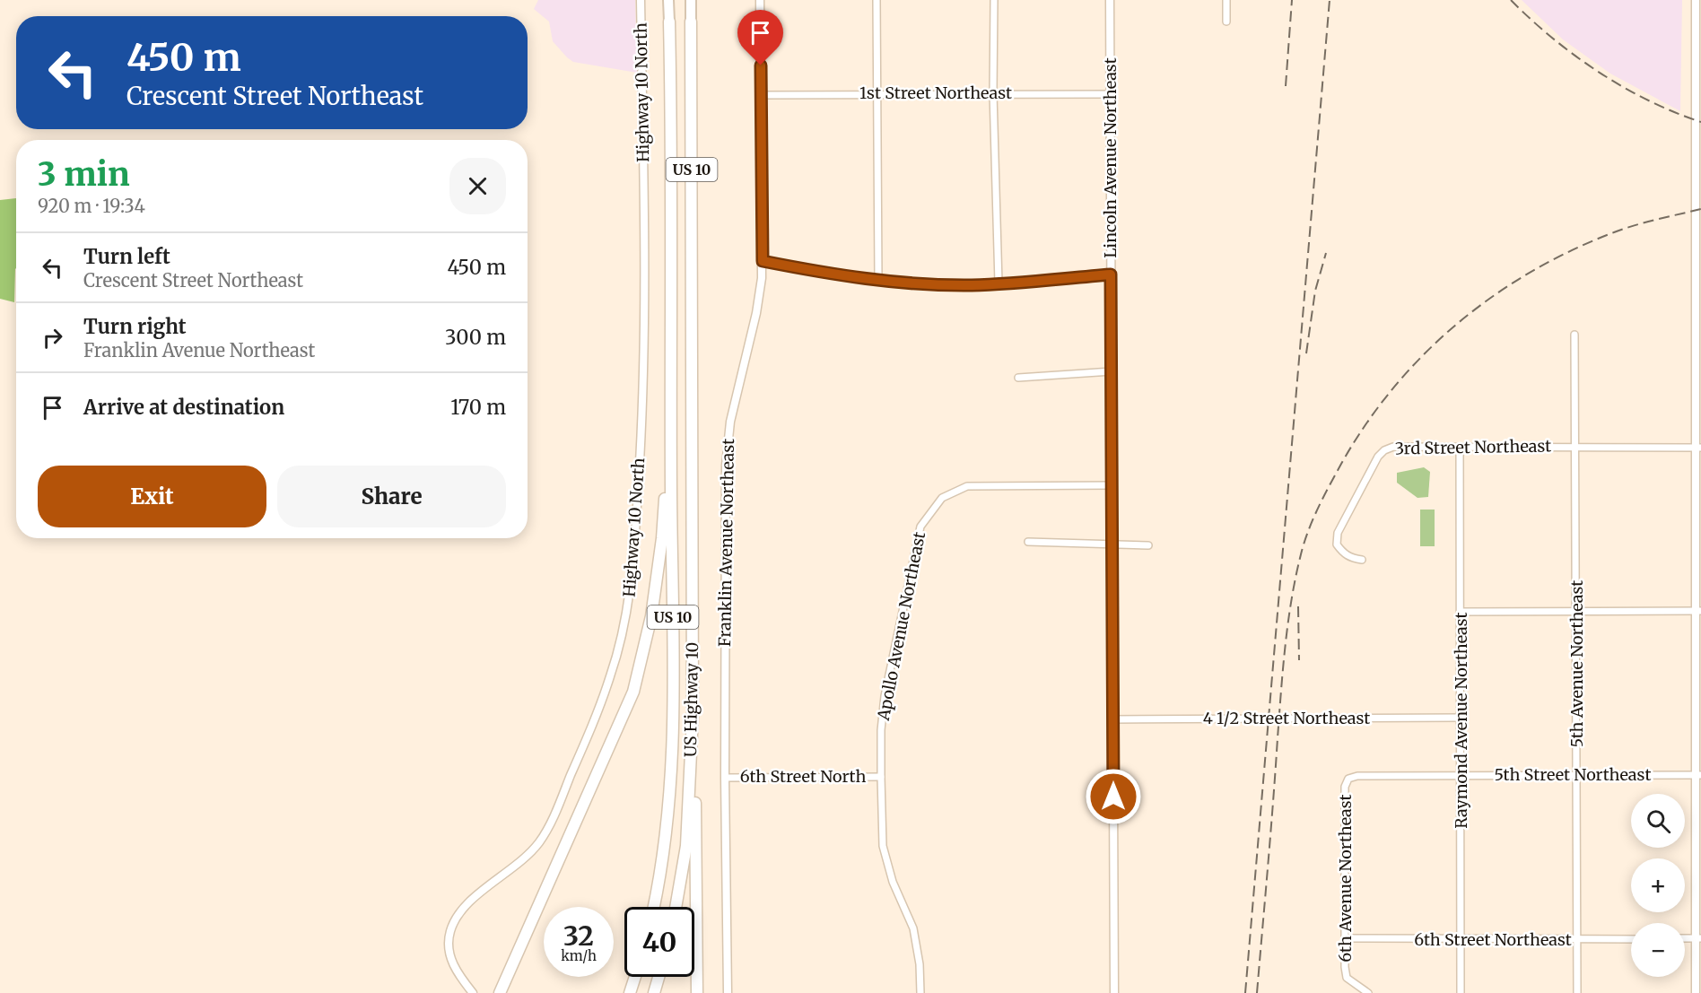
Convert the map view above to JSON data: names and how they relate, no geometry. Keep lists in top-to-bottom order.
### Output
{
  "streets": {
    "highway": ["US 10", "US Highway 10"],
    "street": [
      "Highway 10 North",
      "1st Street Northeast",
      "Lincoln Avenue Northeast",
      "3rd Street Northeast",
      "Franklin Avenue Northeast",
      "Apollo Avenue Northeast",
      "5th Avenue Northeast",
      "4 1/2 Street Northeast",
      "Raymond Avenue Northeast",
      "5th Street Northeast",
      "6th Street North",
      "6th Avenue Northeast",
      "6th Street Northeast"
    ]
  },
  "crossings": [
    ["1st Street Northeast", "Lincoln Avenue Northeast"],
    ["1st Street Northeast", "Franklin Avenue Northeast"],
    ["Lincoln Avenue Northeast", "Apollo Avenue Northeast"],
    ["Lincoln Avenue Northeast", "4 1/2 Street Northeast"],
    ["US 10", "US Highway 10"],
    ["3rd Street Northeast", "5th Avenue Northeast"],
    ["3rd Street Northeast", "Raymond Avenue Northeast"],
    ["Franklin Avenue Northeast", "6th Street North"],
    ["Apollo Avenue Northeast", "6th Street North"],
    ["5th Avenue Northeast", "5th Street Northeast"],
    ["5th Avenue Northeast", "6th Street Northeast"],
    ["4 1/2 Street Northeast", "Raymond Avenue Northeast"],
    ["Raymond Avenue Northeast", "5th Street Northeast"],
    ["Raymond Avenue Northeast", "6th Street Northeast"],
    ["5th Street Northeast", "6th Avenue Northeast"],
    ["6th Avenue Northeast", "6th Street Northeast"]
  ],
  "page": {
    "turn": ["450 m", "Crescent Street Northeast"],
    "heading": ["3 min", "920 m · 19:34"],
    "list": [
      {
        "name": "Turn left",
        "note": "Crescent Street Northeast",
        "value": "450 m"
      },
      {
        "name": "Turn right",
        "note": "Franklin Avenue Northeast",
        "value": "300 m"
      },
      {
        "name": "Arrive at destination",
        "value": "170 m"
      }
    ],
    "buttons": ["Exit", "Share"],
    "map_buttons": ["+", "−"],
    "speed": "32 km/h",
    "limit": "40"
  }
}
